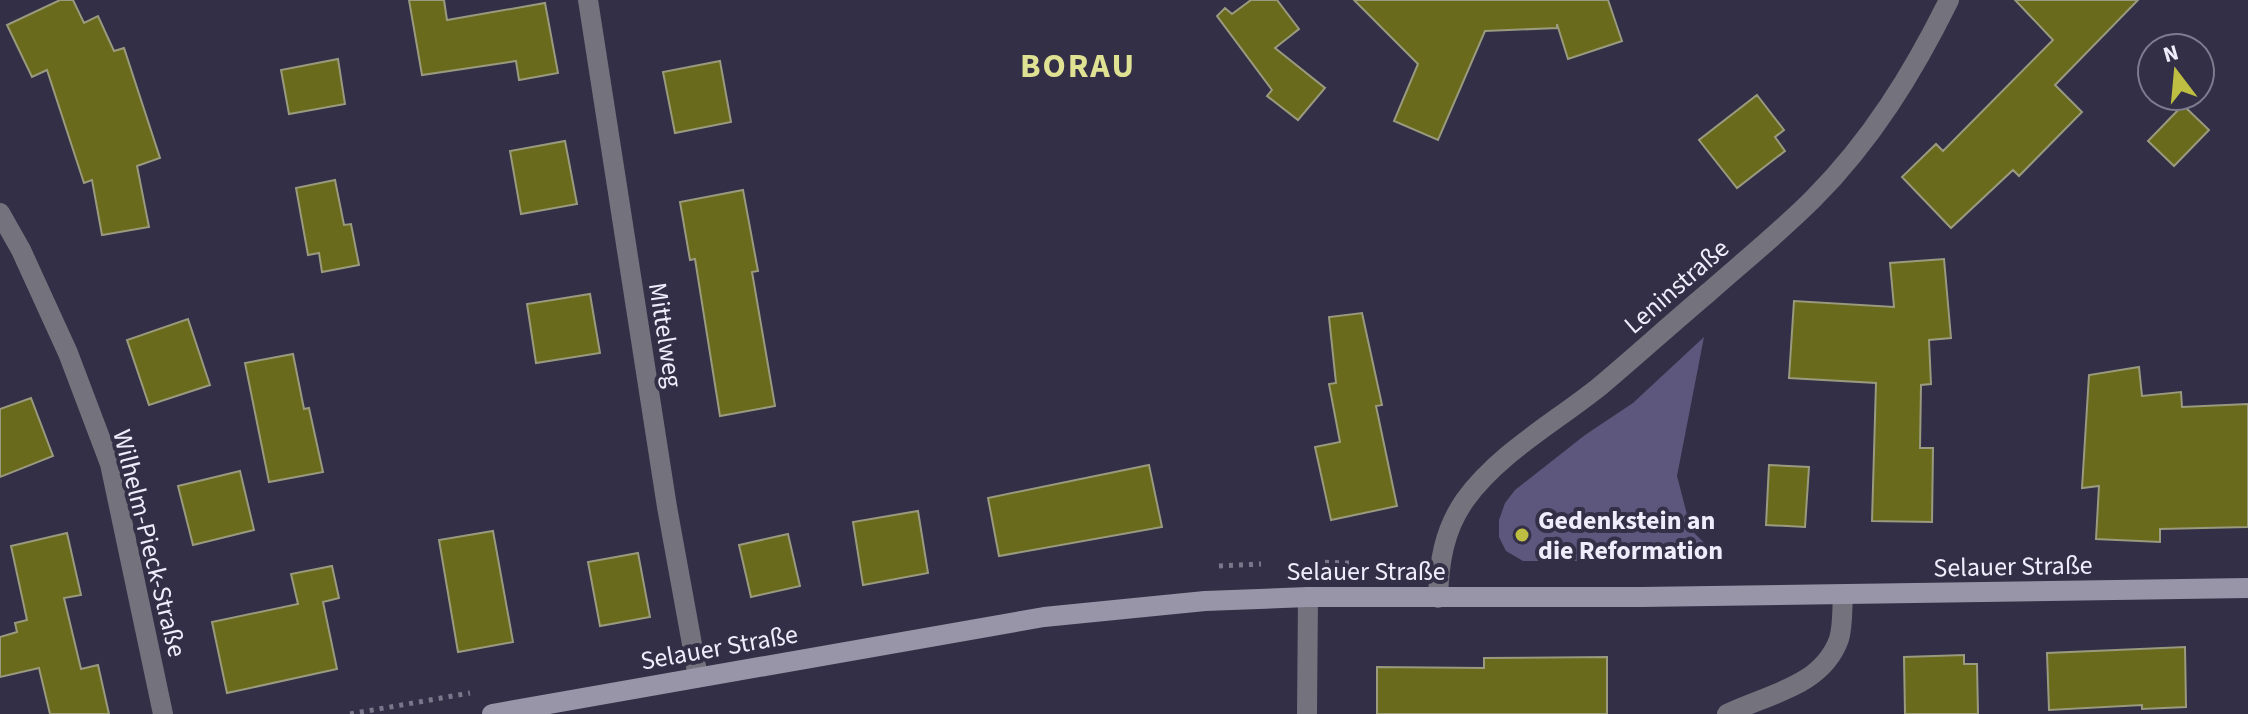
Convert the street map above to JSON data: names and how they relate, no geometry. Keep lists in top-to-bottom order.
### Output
{
  "streets": {
    "main road": ["Selauer Straße"],
    "street": ["Leninstraße", "Mittelweg", "Wilhelm-Pieck-Straße"]
  },
  "crossings": [
    ["Leninstraße", "Selauer Straße"],
    ["Mittelweg", "Selauer Straße"]
  ],
  "districts": ["BORAU"],
  "places": ["Gedenkstein an die Reformation"],
  "north": "top"
}
